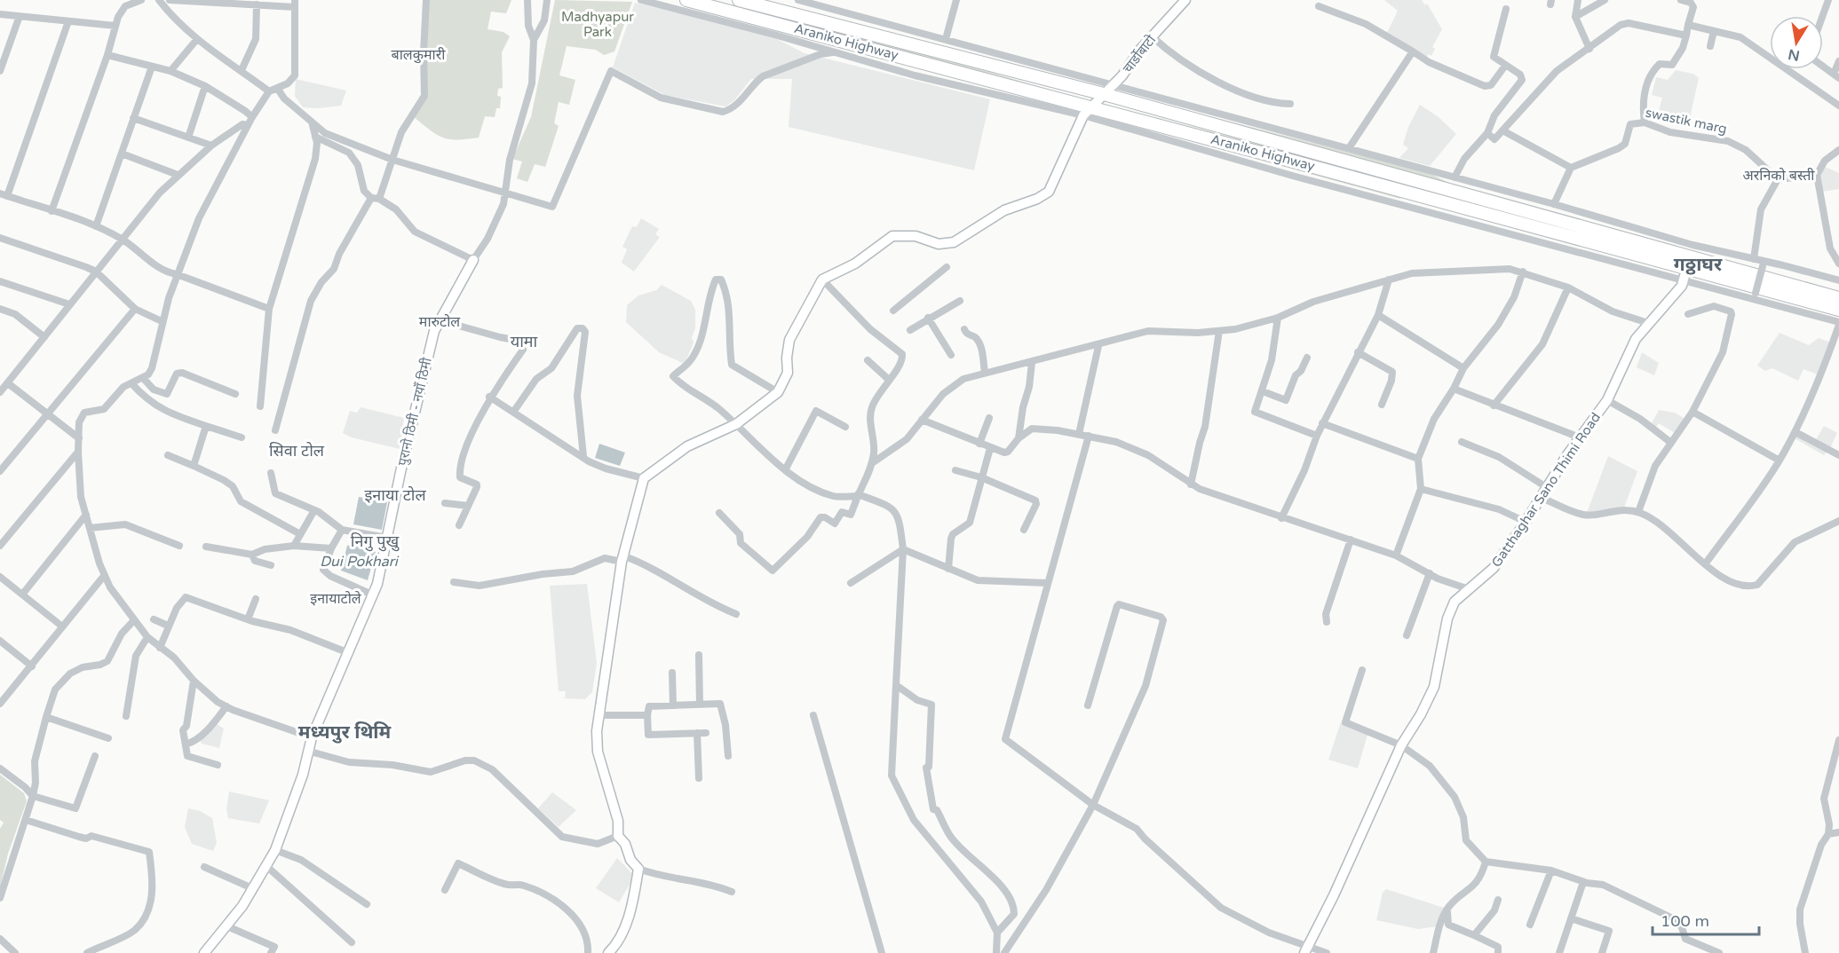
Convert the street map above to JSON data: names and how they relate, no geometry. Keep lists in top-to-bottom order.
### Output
{
  "streets": {
    "highway": ["Araniko Highway"],
    "main road": ["चार्डोबाटो", "पुरानो ठिमी - नयाँ ठिमी", "Gatthaghar Sano Thimi Road"],
    "street": ["swastik marg"]
  },
  "crossings": [
    ["Araniko Highway", "चार्डोबाटो"],
    ["Araniko Highway", "Gatthaghar Sano Thimi Road"]
  ],
  "districts": [
    "बालकुमारी",
    "अरनिको बस्ती",
    "गठ्ठाघर",
    "मारुटोल",
    "यामा",
    "सिवा टोल",
    "इनाया टोल",
    "निगु पुखु",
    "इनायाटोले",
    "मध्यपुर थिमि"
  ],
  "water": ["Dui Pokhari"],
  "parks": ["Madhyapur Park"],
  "scale_bar": "100 m",
  "north": "bottom"
}
